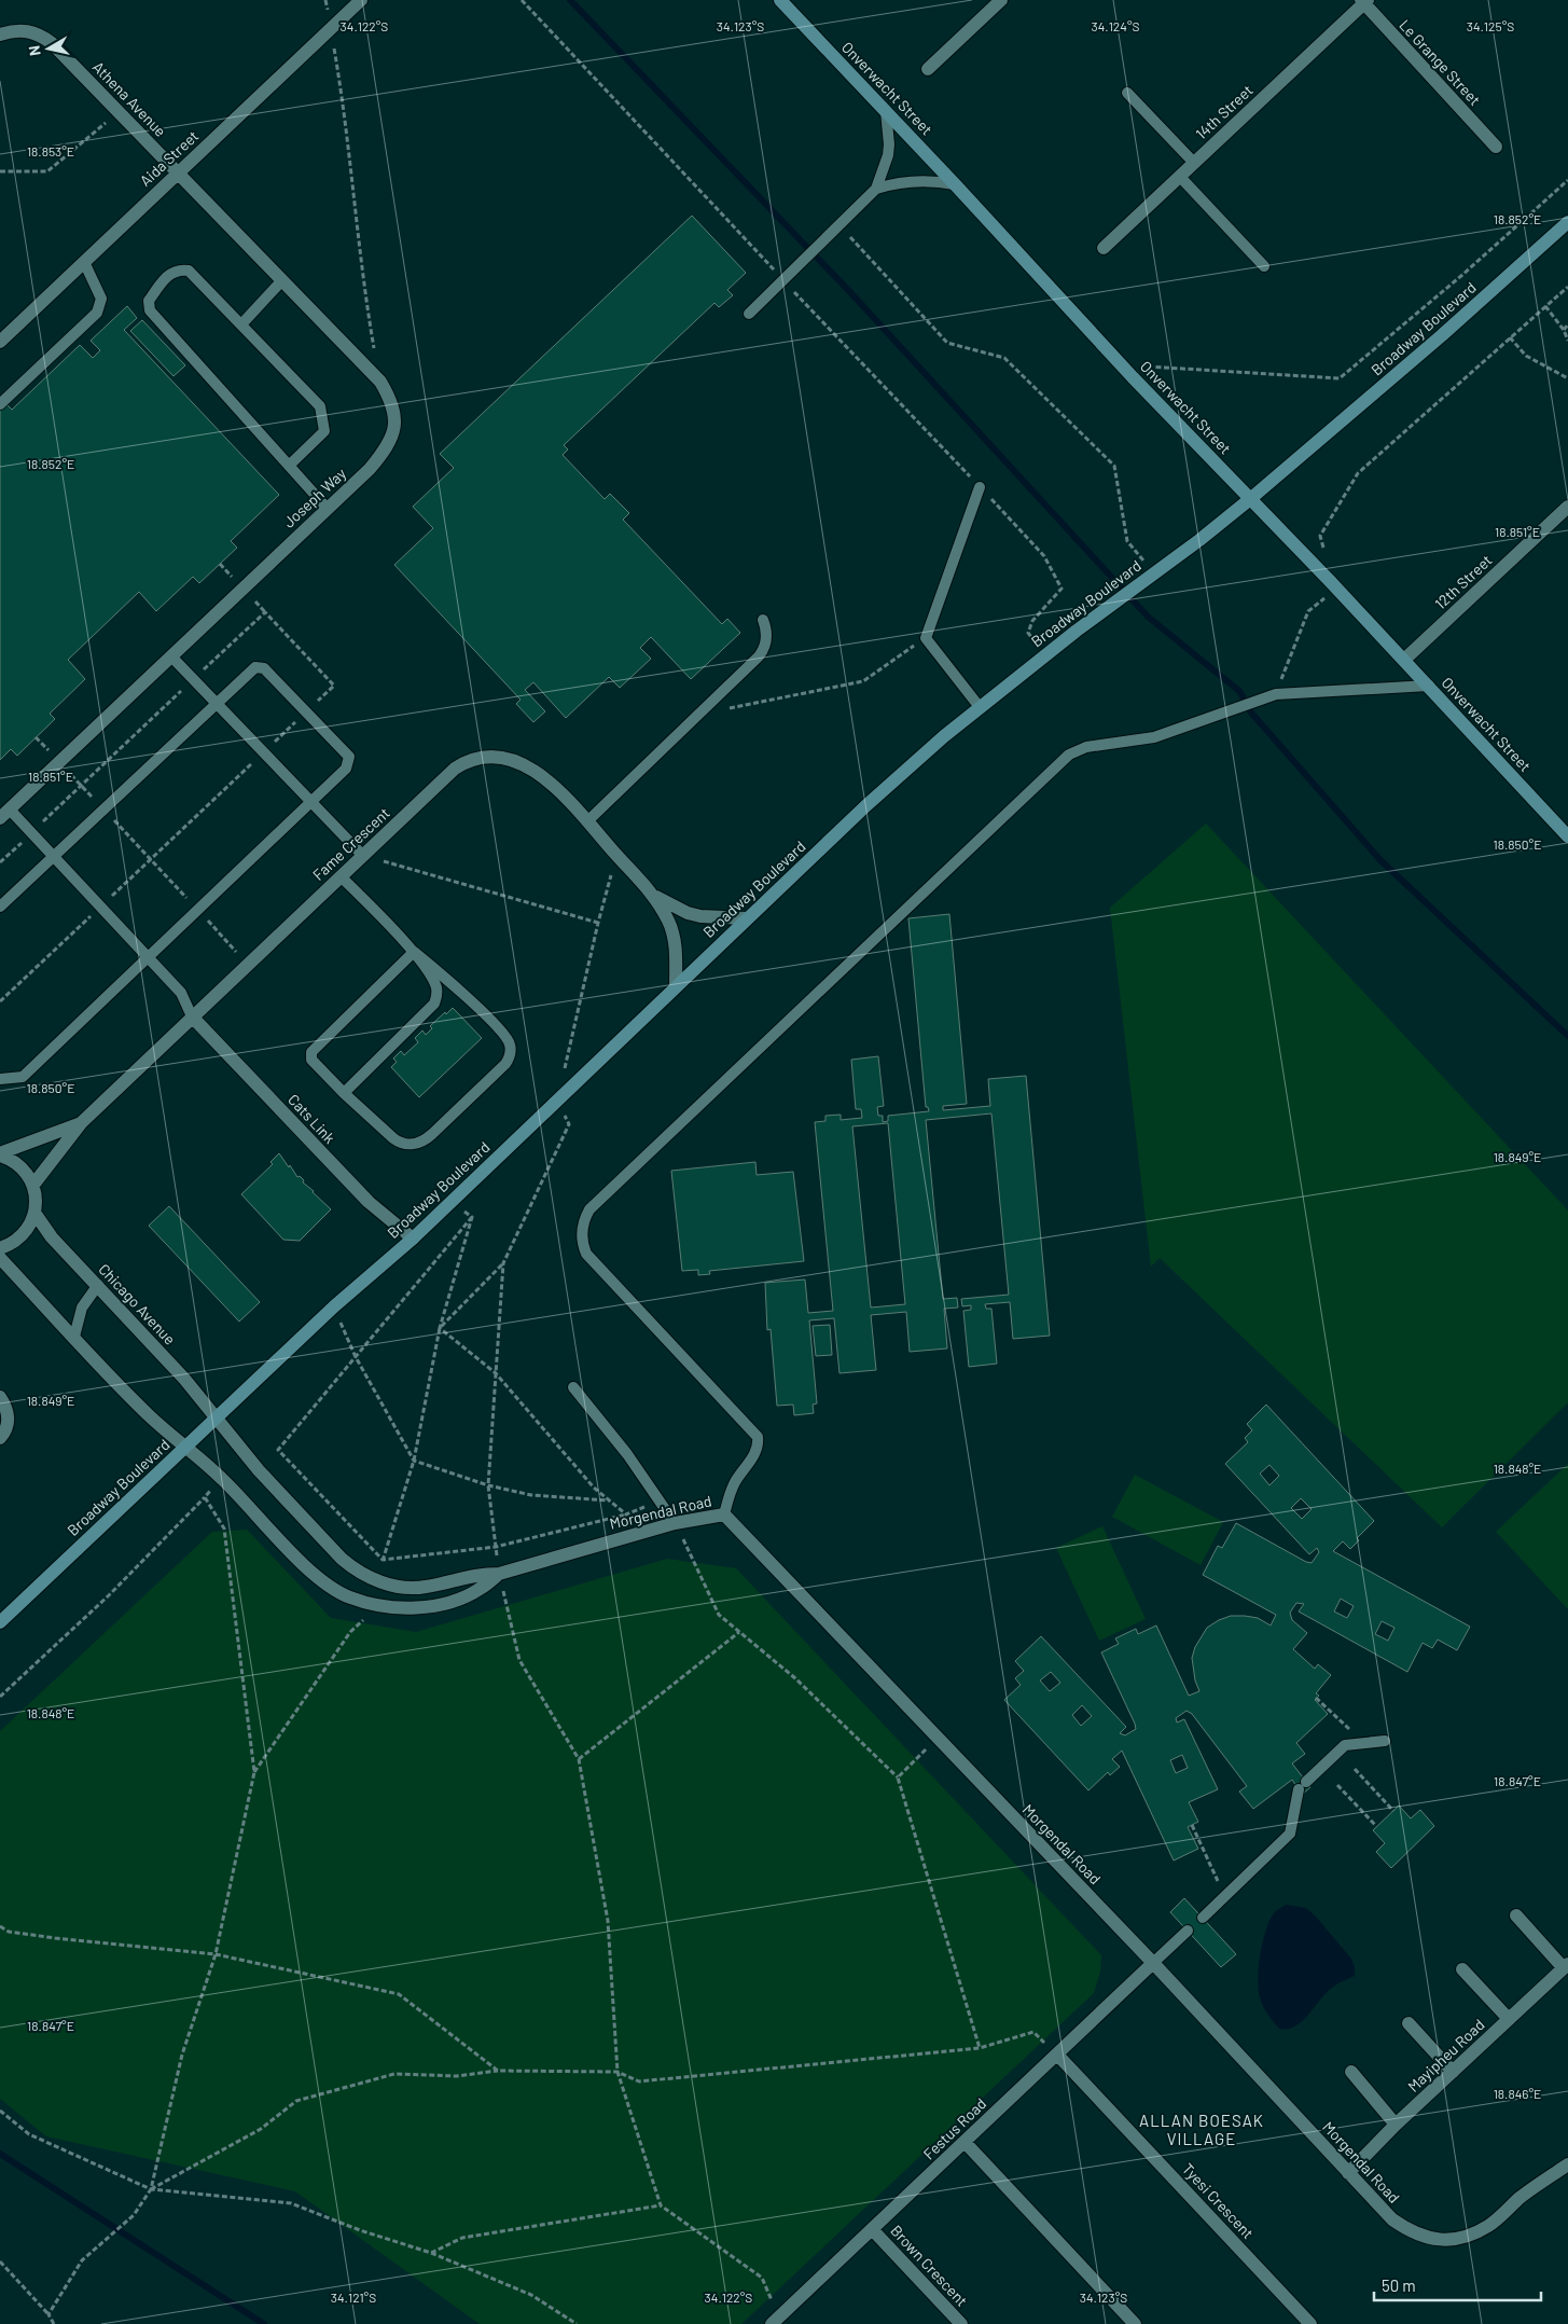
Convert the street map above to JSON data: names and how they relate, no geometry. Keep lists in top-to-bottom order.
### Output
{
  "streets": {
    "main road": ["Onverwacht Street", "Broadway Boulevard"],
    "street": [
      "Le Grange Street",
      "Athena Avenue",
      "14th Street",
      "Aida Street",
      "Joseph Way",
      "12th Street",
      "Fame Crescent",
      "Cats Link",
      "Chicago Avenue",
      "Morgendal Road",
      "Mayipheu Road",
      "Festus Road",
      "Tyesi Crescent",
      "Brown Crescent"
    ]
  },
  "crossings": [
    ["Le Grange Street", "14th Street"],
    ["Onverwacht Street", "Broadway Boulevard"],
    ["Onverwacht Street", "12th Street"],
    ["Athena Avenue", "Aida Street"],
    ["Athena Avenue", "Joseph Way"],
    ["Aida Street", "Joseph Way"],
    ["Broadway Boulevard", "Fame Crescent"],
    ["Broadway Boulevard", "Cats Link"],
    ["Broadway Boulevard", "Chicago Avenue"],
    ["Broadway Boulevard", "Morgendal Road"],
    ["Fame Crescent", "Cats Link"],
    ["Chicago Avenue", "Morgendal Road"],
    ["Morgendal Road", "Mayipheu Road"],
    ["Morgendal Road", "Festus Road"],
    ["Festus Road", "Tyesi Crescent"],
    ["Festus Road", "Brown Crescent"]
  ],
  "districts": ["ALLAN BOESAK VILLAGE"],
  "scale_bar": "50 m",
  "north": "left",
  "coordinates": [
    "34.122°S",
    "34.123°S",
    "34.124°S",
    "34.125°S",
    "18.853°E",
    "18.852°E",
    "18.851°E",
    "18.850°E",
    "18.849°E",
    "18.848°E",
    "18.847°E",
    "18.846°E",
    "34.121°S"
  ]
}
